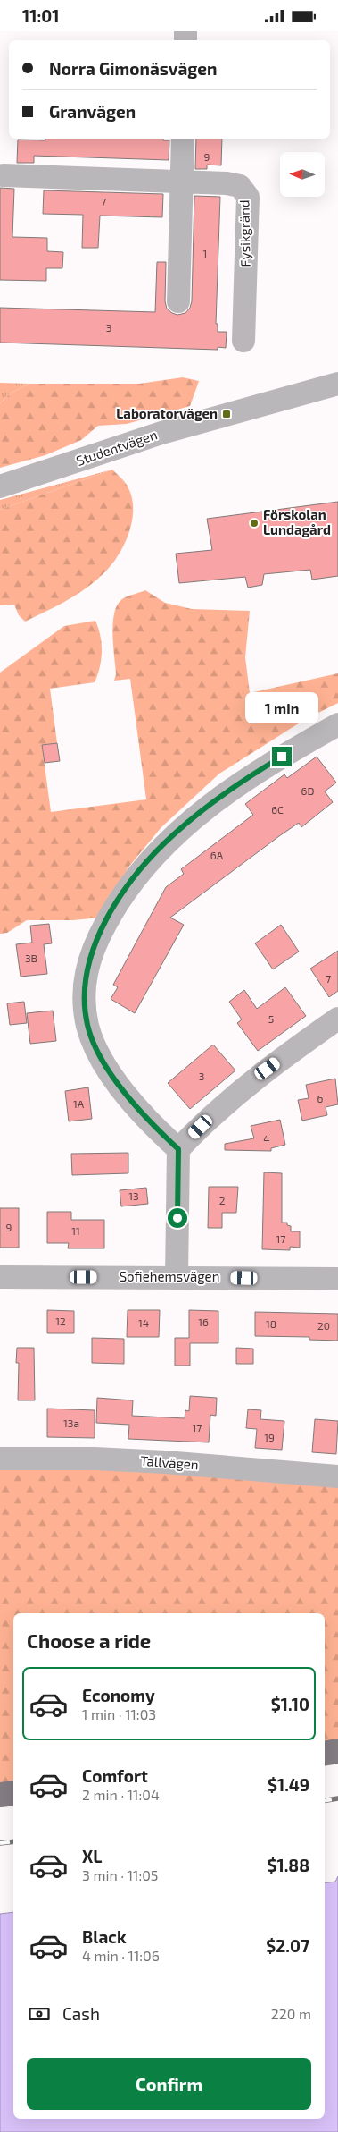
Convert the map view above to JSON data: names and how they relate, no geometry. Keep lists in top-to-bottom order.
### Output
{
  "streets": {
    "street": [
      "Fysikgränd",
      "Studentvägen",
      "Sofiehemsvägen",
      "Tallvägen"
    ]
  },
  "places": {
    "transit": ["Laboratorvägen"],
    "other": ["Förskolan Lundagård"]
  },
  "house_numbers": [
    "9",
    "7",
    "1",
    "3",
    "6D",
    "6C",
    "6A",
    "3B",
    "7",
    "5",
    "3",
    "6",
    "1A",
    "4",
    "13",
    "2",
    "9",
    "11",
    "17",
    "12",
    "16",
    "14",
    "18",
    "20",
    "13a",
    "17",
    "19"
  ],
  "north": "left",
  "page": {
    "status": "11:01",
    "banner": ["Norra Gimonäsvägen", "Granvägen"],
    "bubble": "1 min",
    "heading": "Choose a ride",
    "list": [
      {
        "name": "Economy",
        "note": "1 min · 11:03",
        "value": "$1.10"
      },
      {
        "name": "Comfort",
        "note": "2 min · 11:04",
        "value": "$1.49"
      },
      {
        "name": "XL",
        "note": "3 min · 11:05",
        "value": "$1.88"
      },
      {
        "name": "Black",
        "note": "4 min · 11:06",
        "value": "$2.07"
      }
    ],
    "pay": ["Cash", "220 m"],
    "buttons": "Confirm"
  }
}
